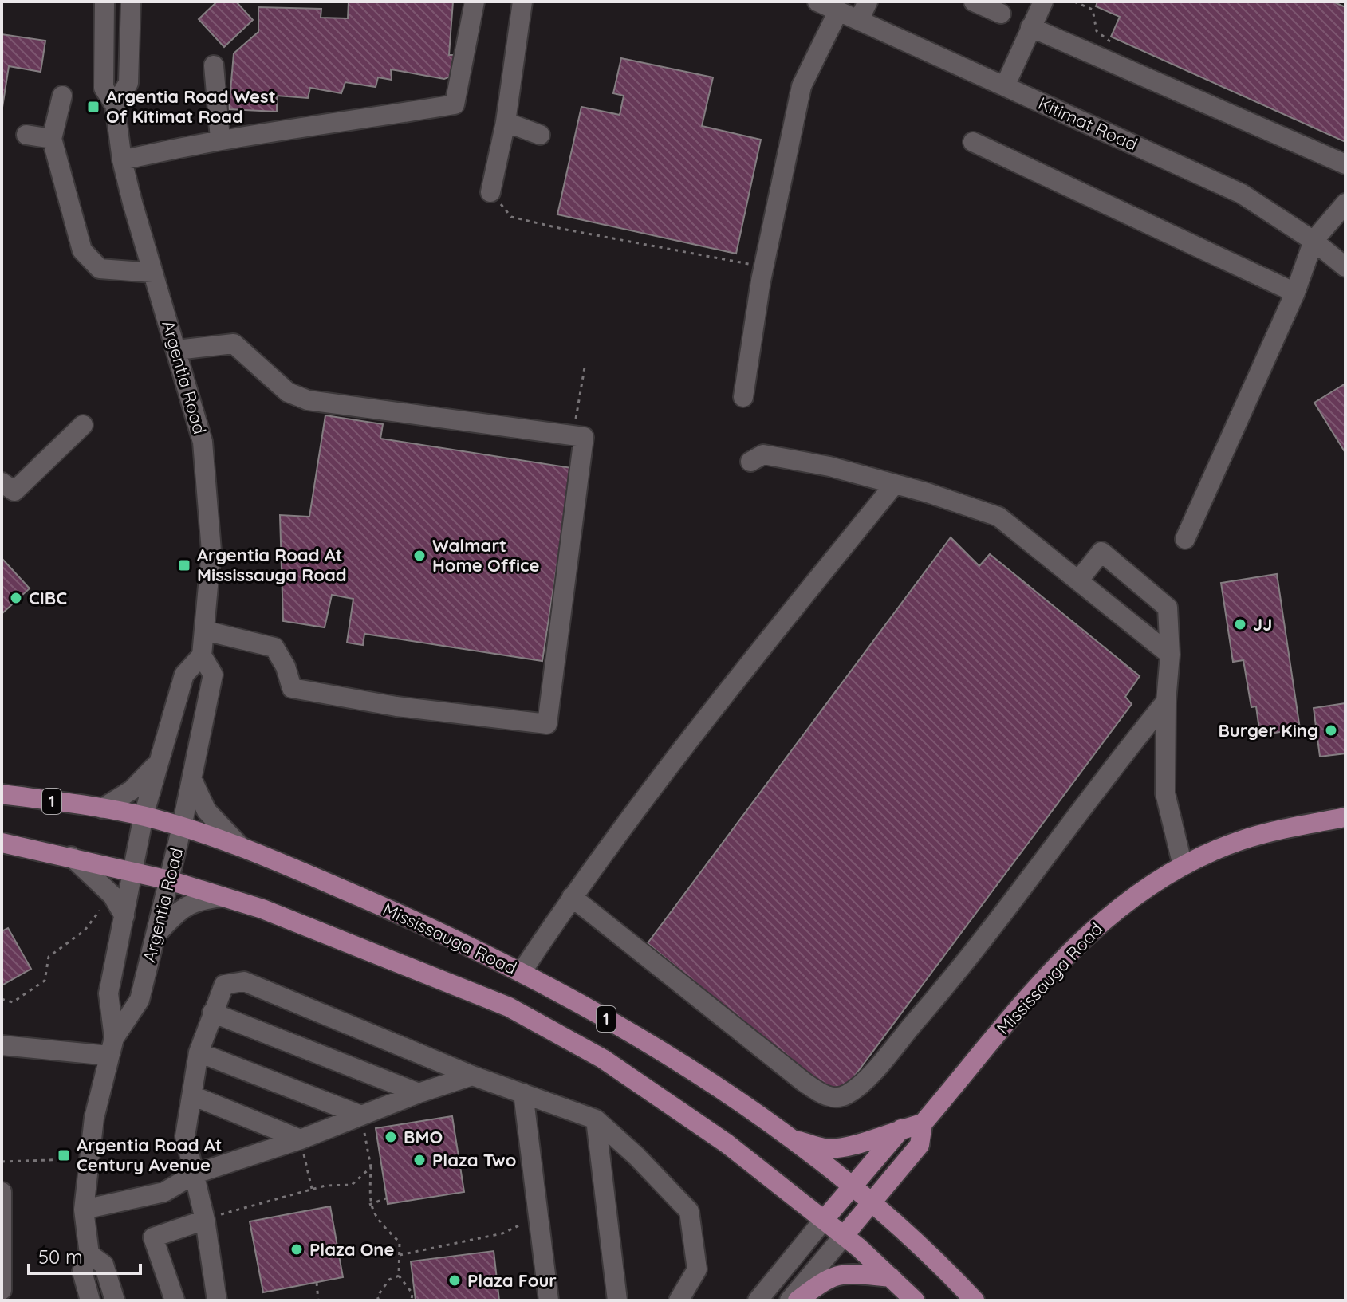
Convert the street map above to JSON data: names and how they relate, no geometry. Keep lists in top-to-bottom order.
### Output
{
  "streets": {
    "main road": ["1", "Mississauga Road"],
    "street": ["Kitimat Road", "Argentia Road"]
  },
  "crossings": [
    ["Argentia Road", "1"],
    ["Argentia Road", "Mississauga Road"],
    ["1", "Mississauga Road"]
  ],
  "places": {
    "transit": ["Argentia Road West Of Kitimat Road", "Argentia Road At Mississauga Road", "Argentia Road At Century Avenue"],
    "other": [
      "Walmart Home Office",
      "CIBC",
      "JJ",
      "Burger King",
      "BMO",
      "Plaza Two",
      "Plaza One",
      "Plaza Four"
    ]
  },
  "scale_bar": "50 m"
}
